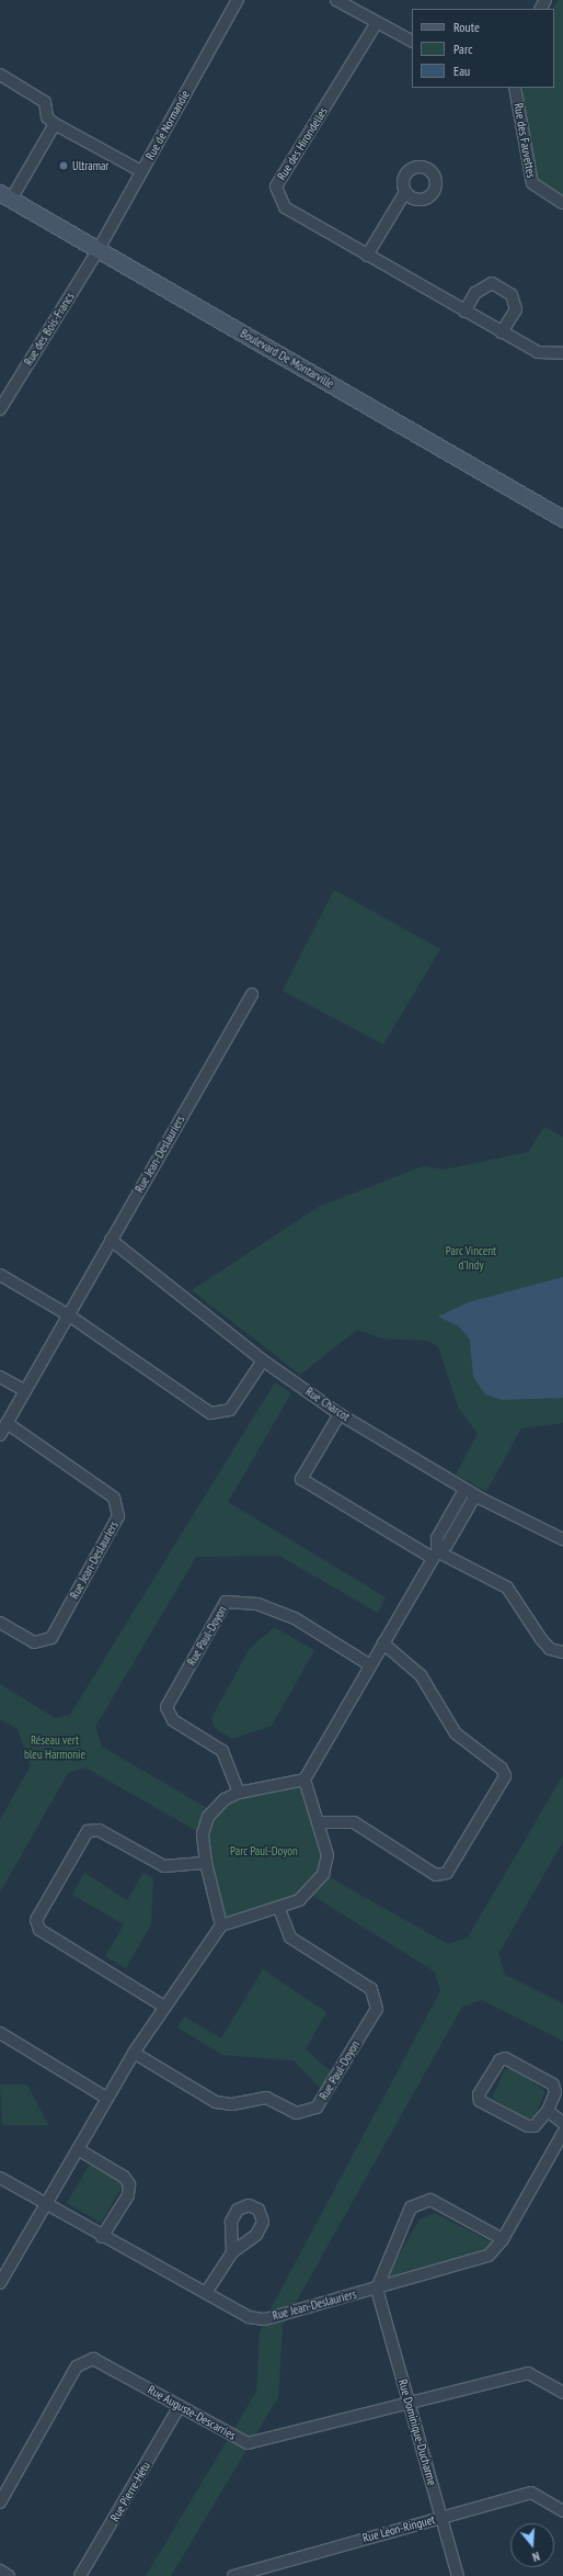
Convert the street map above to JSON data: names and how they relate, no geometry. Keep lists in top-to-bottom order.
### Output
{
  "streets": {
    "street": [
      "Rue de Normandie",
      "Rue des Fauvettes",
      "Rue des Hirondelles",
      "Rue des Bois-Francs",
      "Boulevard De Montarville",
      "Rue Jean-Deslauriers",
      "Rue Charcot",
      "Rue Paul-Doyon",
      "Rue Auguste-Descarries",
      "Rue Dominique-Ducharme",
      "Rue Pierre-Hétu",
      "Rue Léon-Ringuet"
    ]
  },
  "crossings": [
    ["Rue de Normandie", "Rue des Bois-Francs"],
    ["Rue de Normandie", "Boulevard De Montarville"],
    ["Rue des Bois-Francs", "Boulevard De Montarville"],
    ["Rue Jean-Deslauriers", "Rue Charcot"],
    ["Rue Jean-Deslauriers", "Rue Dominique-Ducharme"],
    ["Rue Auguste-Descarries", "Rue Dominique-Ducharme"],
    ["Rue Auguste-Descarries", "Rue Pierre-Hétu"],
    ["Rue Dominique-Ducharme", "Rue Léon-Ringuet"]
  ],
  "parks": ["Parc Vincent d'Indy", "Réseau vert bleu Harmonie", "Parc Paul-Doyon"],
  "places": ["Ultramar"],
  "legend": ["Route", "Parc", "Eau"],
  "north": "bottom"
}
